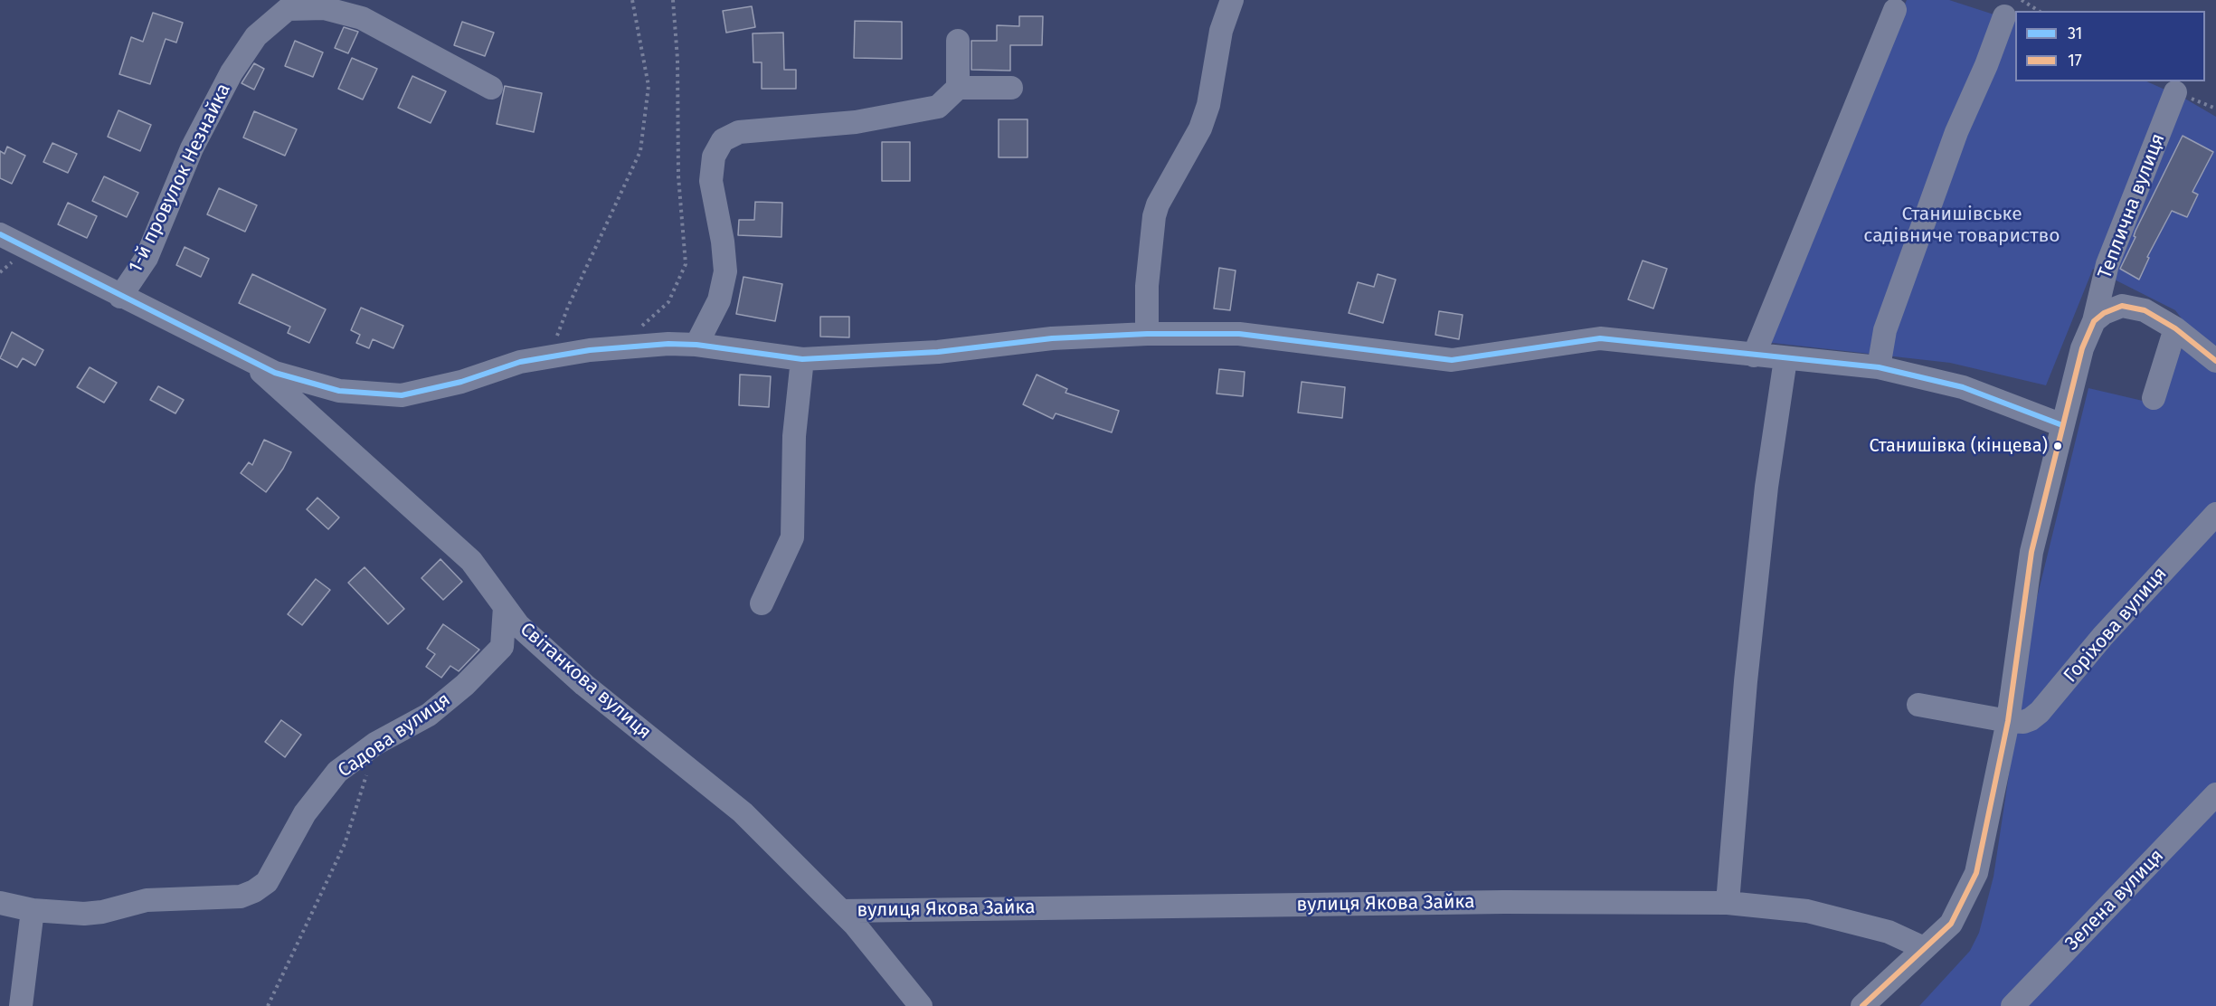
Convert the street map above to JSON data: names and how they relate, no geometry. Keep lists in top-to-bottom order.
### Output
{
  "streets": {
    "street": [
      "1-й провулок Незнайка",
      "Теплична вулиця",
      "Горіхова вулиця",
      "Світанкова вулиця",
      "Садова вулиця",
      "Зелена вулиця",
      "вулиця Якова Зайка"
    ]
  },
  "crossings": [
    ["Світанкова вулиця", "Садова вулиця"],
    ["Світанкова вулиця", "вулиця Якова Зайка"]
  ],
  "parks": ["Станишівське садівниче товариство"],
  "places": ["Станишівка (кінцева)"],
  "lines": ["transit line 31", "transit line 17"],
  "legend": ["31", "17"]
}
